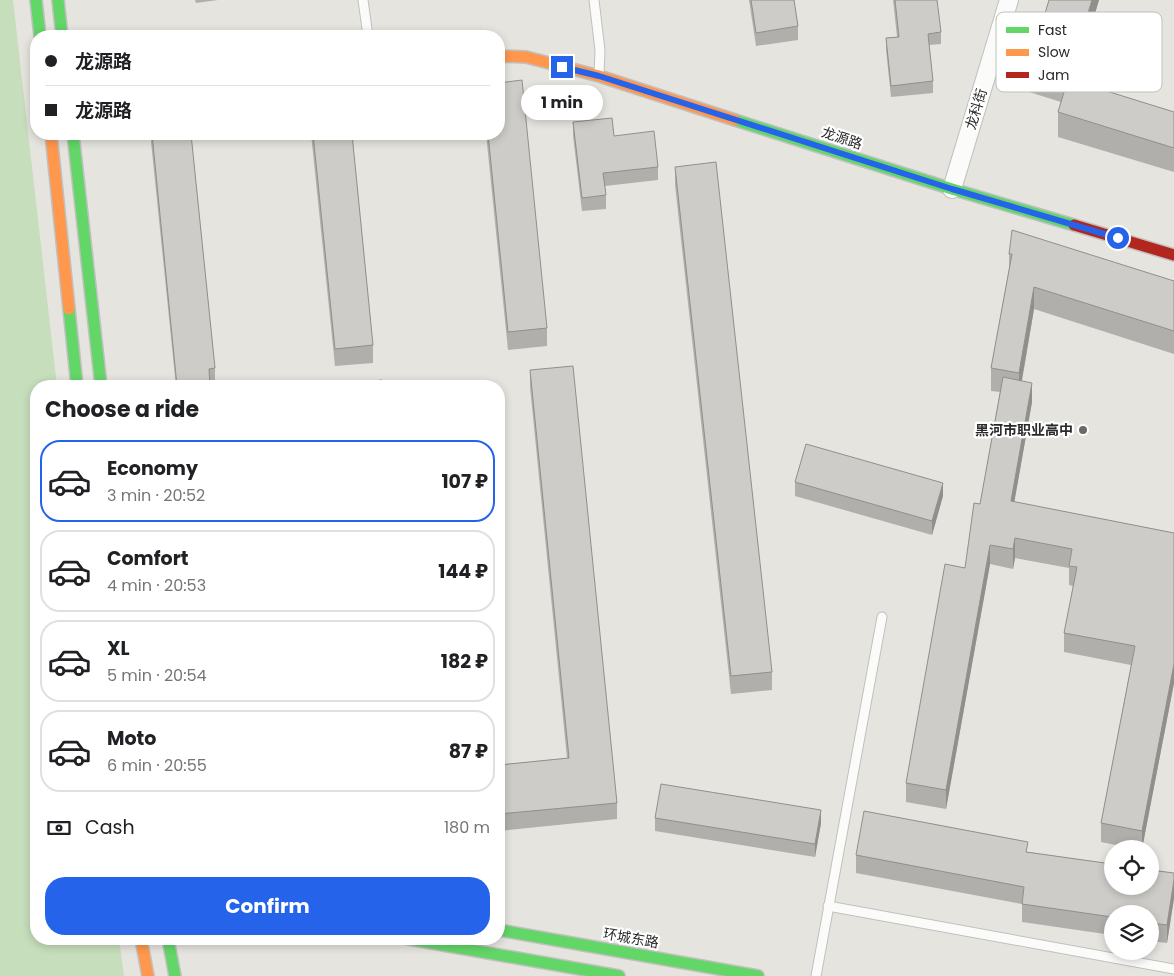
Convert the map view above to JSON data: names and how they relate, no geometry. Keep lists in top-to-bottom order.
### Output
{
  "streets": {
    "street": ["龙科街", "龙源路", "环城东路"]
  },
  "crossings": [
    ["龙科街", "龙源路"]
  ],
  "places": ["黑河市职业高中"],
  "legend": ["Fast", "Slow", "Jam"],
  "page": {
    "banner": ["龙源路", "龙源路"],
    "bubble": "1 min",
    "heading": "Choose a ride",
    "list": [
      {
        "name": "Economy",
        "note": "3 min · 20:52",
        "value": "107 ₽"
      },
      {
        "name": "Comfort",
        "note": "4 min · 20:53",
        "value": "144 ₽"
      },
      {
        "name": "XL",
        "note": "5 min · 20:54",
        "value": "182 ₽"
      },
      {
        "name": "Moto",
        "note": "6 min · 20:55",
        "value": "87 ₽"
      }
    ],
    "pay": ["Cash", "180 m"],
    "buttons": "Confirm"
  }
}
